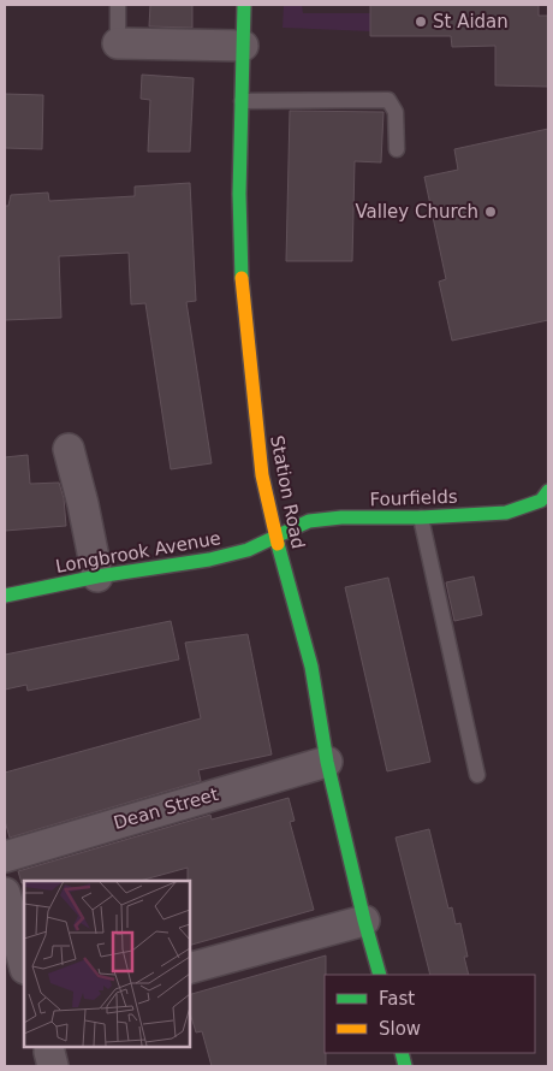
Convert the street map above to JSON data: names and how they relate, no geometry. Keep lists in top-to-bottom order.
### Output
{
  "streets": {
    "main road": ["Station Road", "Fourfields", "Longbrook Avenue"],
    "street": ["Dean Street"]
  },
  "crossings": [
    ["Station Road", "Fourfields"],
    ["Station Road", "Longbrook Avenue"],
    ["Station Road", "Dean Street"],
    ["Fourfields", "Longbrook Avenue"]
  ],
  "places": ["St Aidan", "Valley Church"],
  "legend": ["Fast", "Slow"]
}
